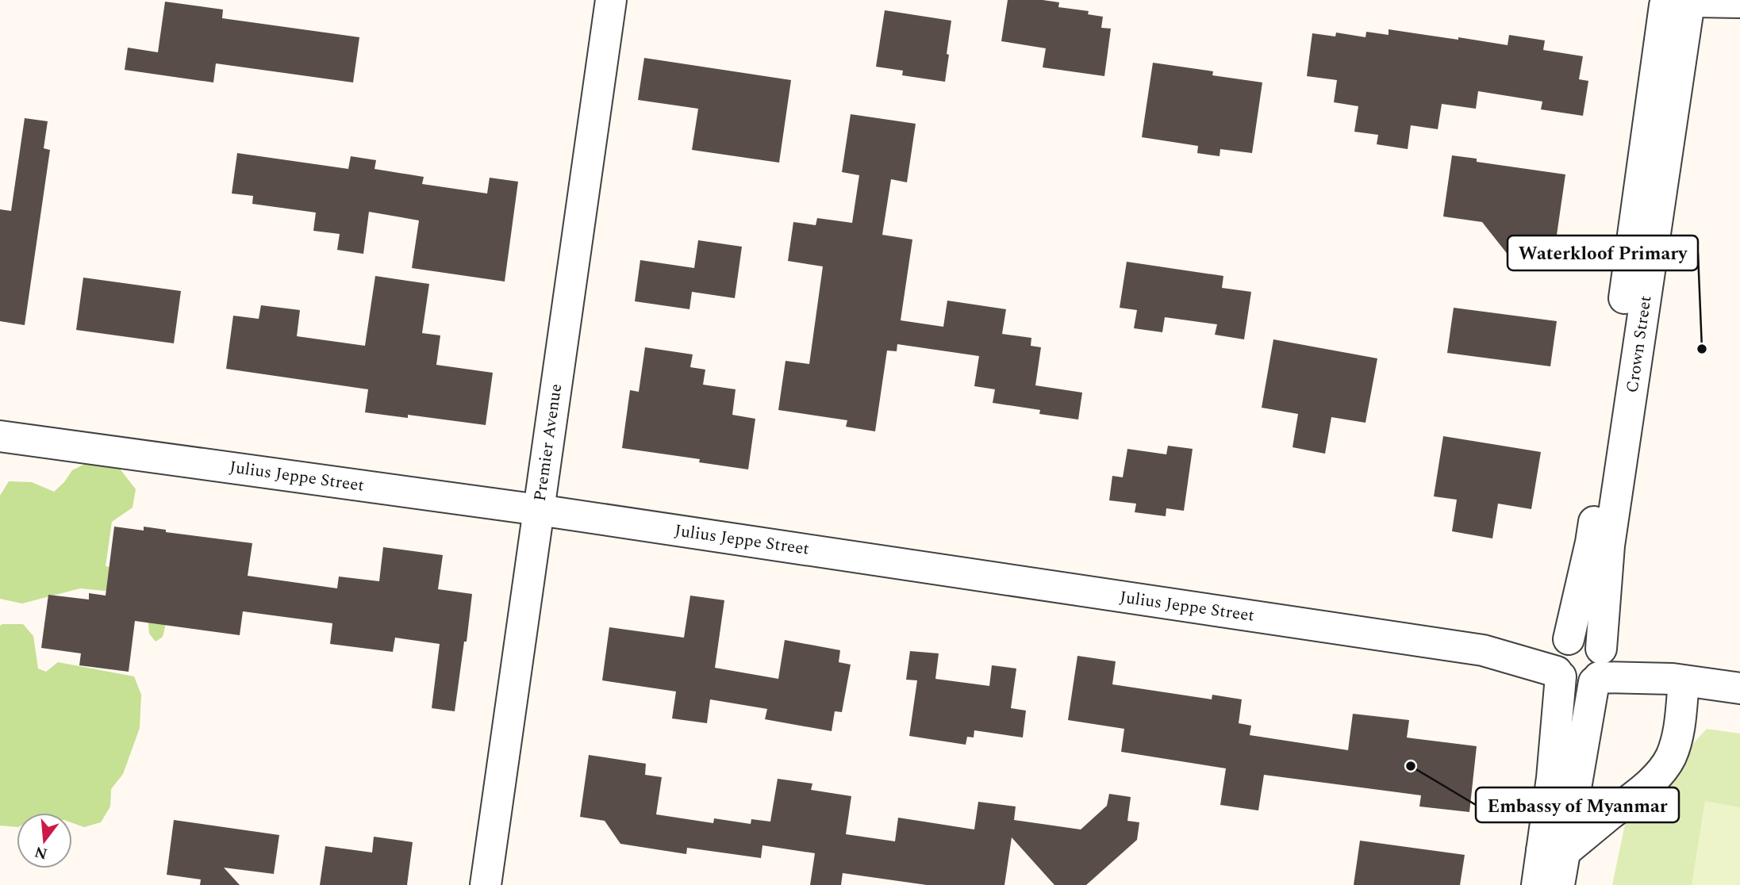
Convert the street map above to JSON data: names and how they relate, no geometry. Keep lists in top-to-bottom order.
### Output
{
  "streets": {
    "street": ["Crown Street", "Premier Avenue", "Julius Jeppe Street"]
  },
  "crossings": [
    ["Crown Street", "Julius Jeppe Street"],
    ["Premier Avenue", "Julius Jeppe Street"]
  ],
  "places": ["Waterkloof Primary", "Embassy of Myanmar"],
  "north": "bottom"
}
